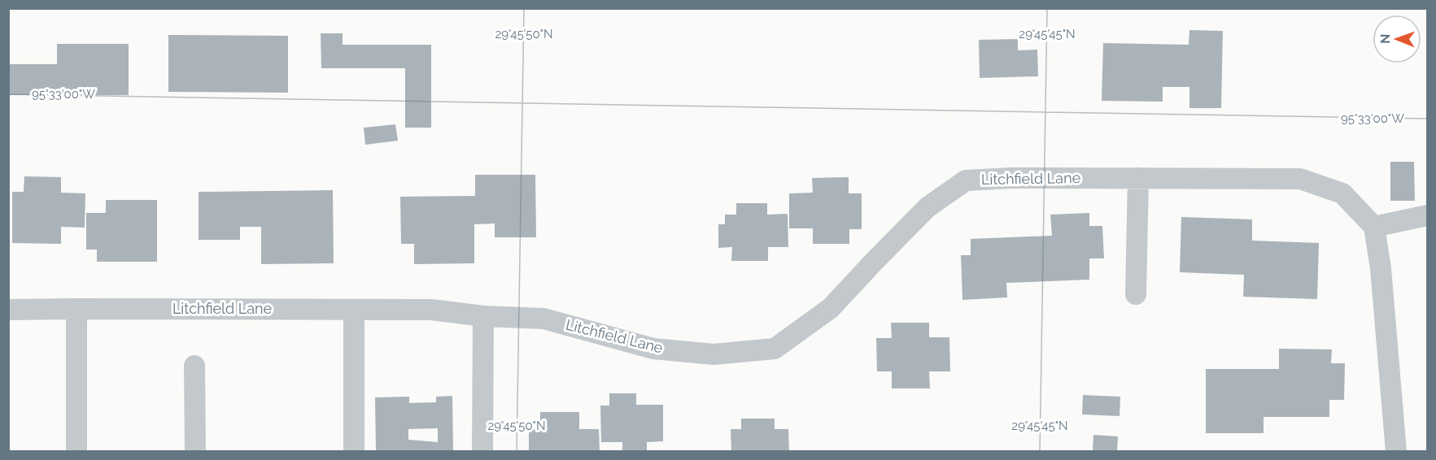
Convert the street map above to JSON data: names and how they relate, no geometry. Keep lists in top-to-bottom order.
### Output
{
  "streets": {
    "street": ["Litchfield Lane"]
  },
  "north": "left",
  "coordinates": ["29°45'50\"N", "29°45'45\"N", "95°33'00\"W"]
}
